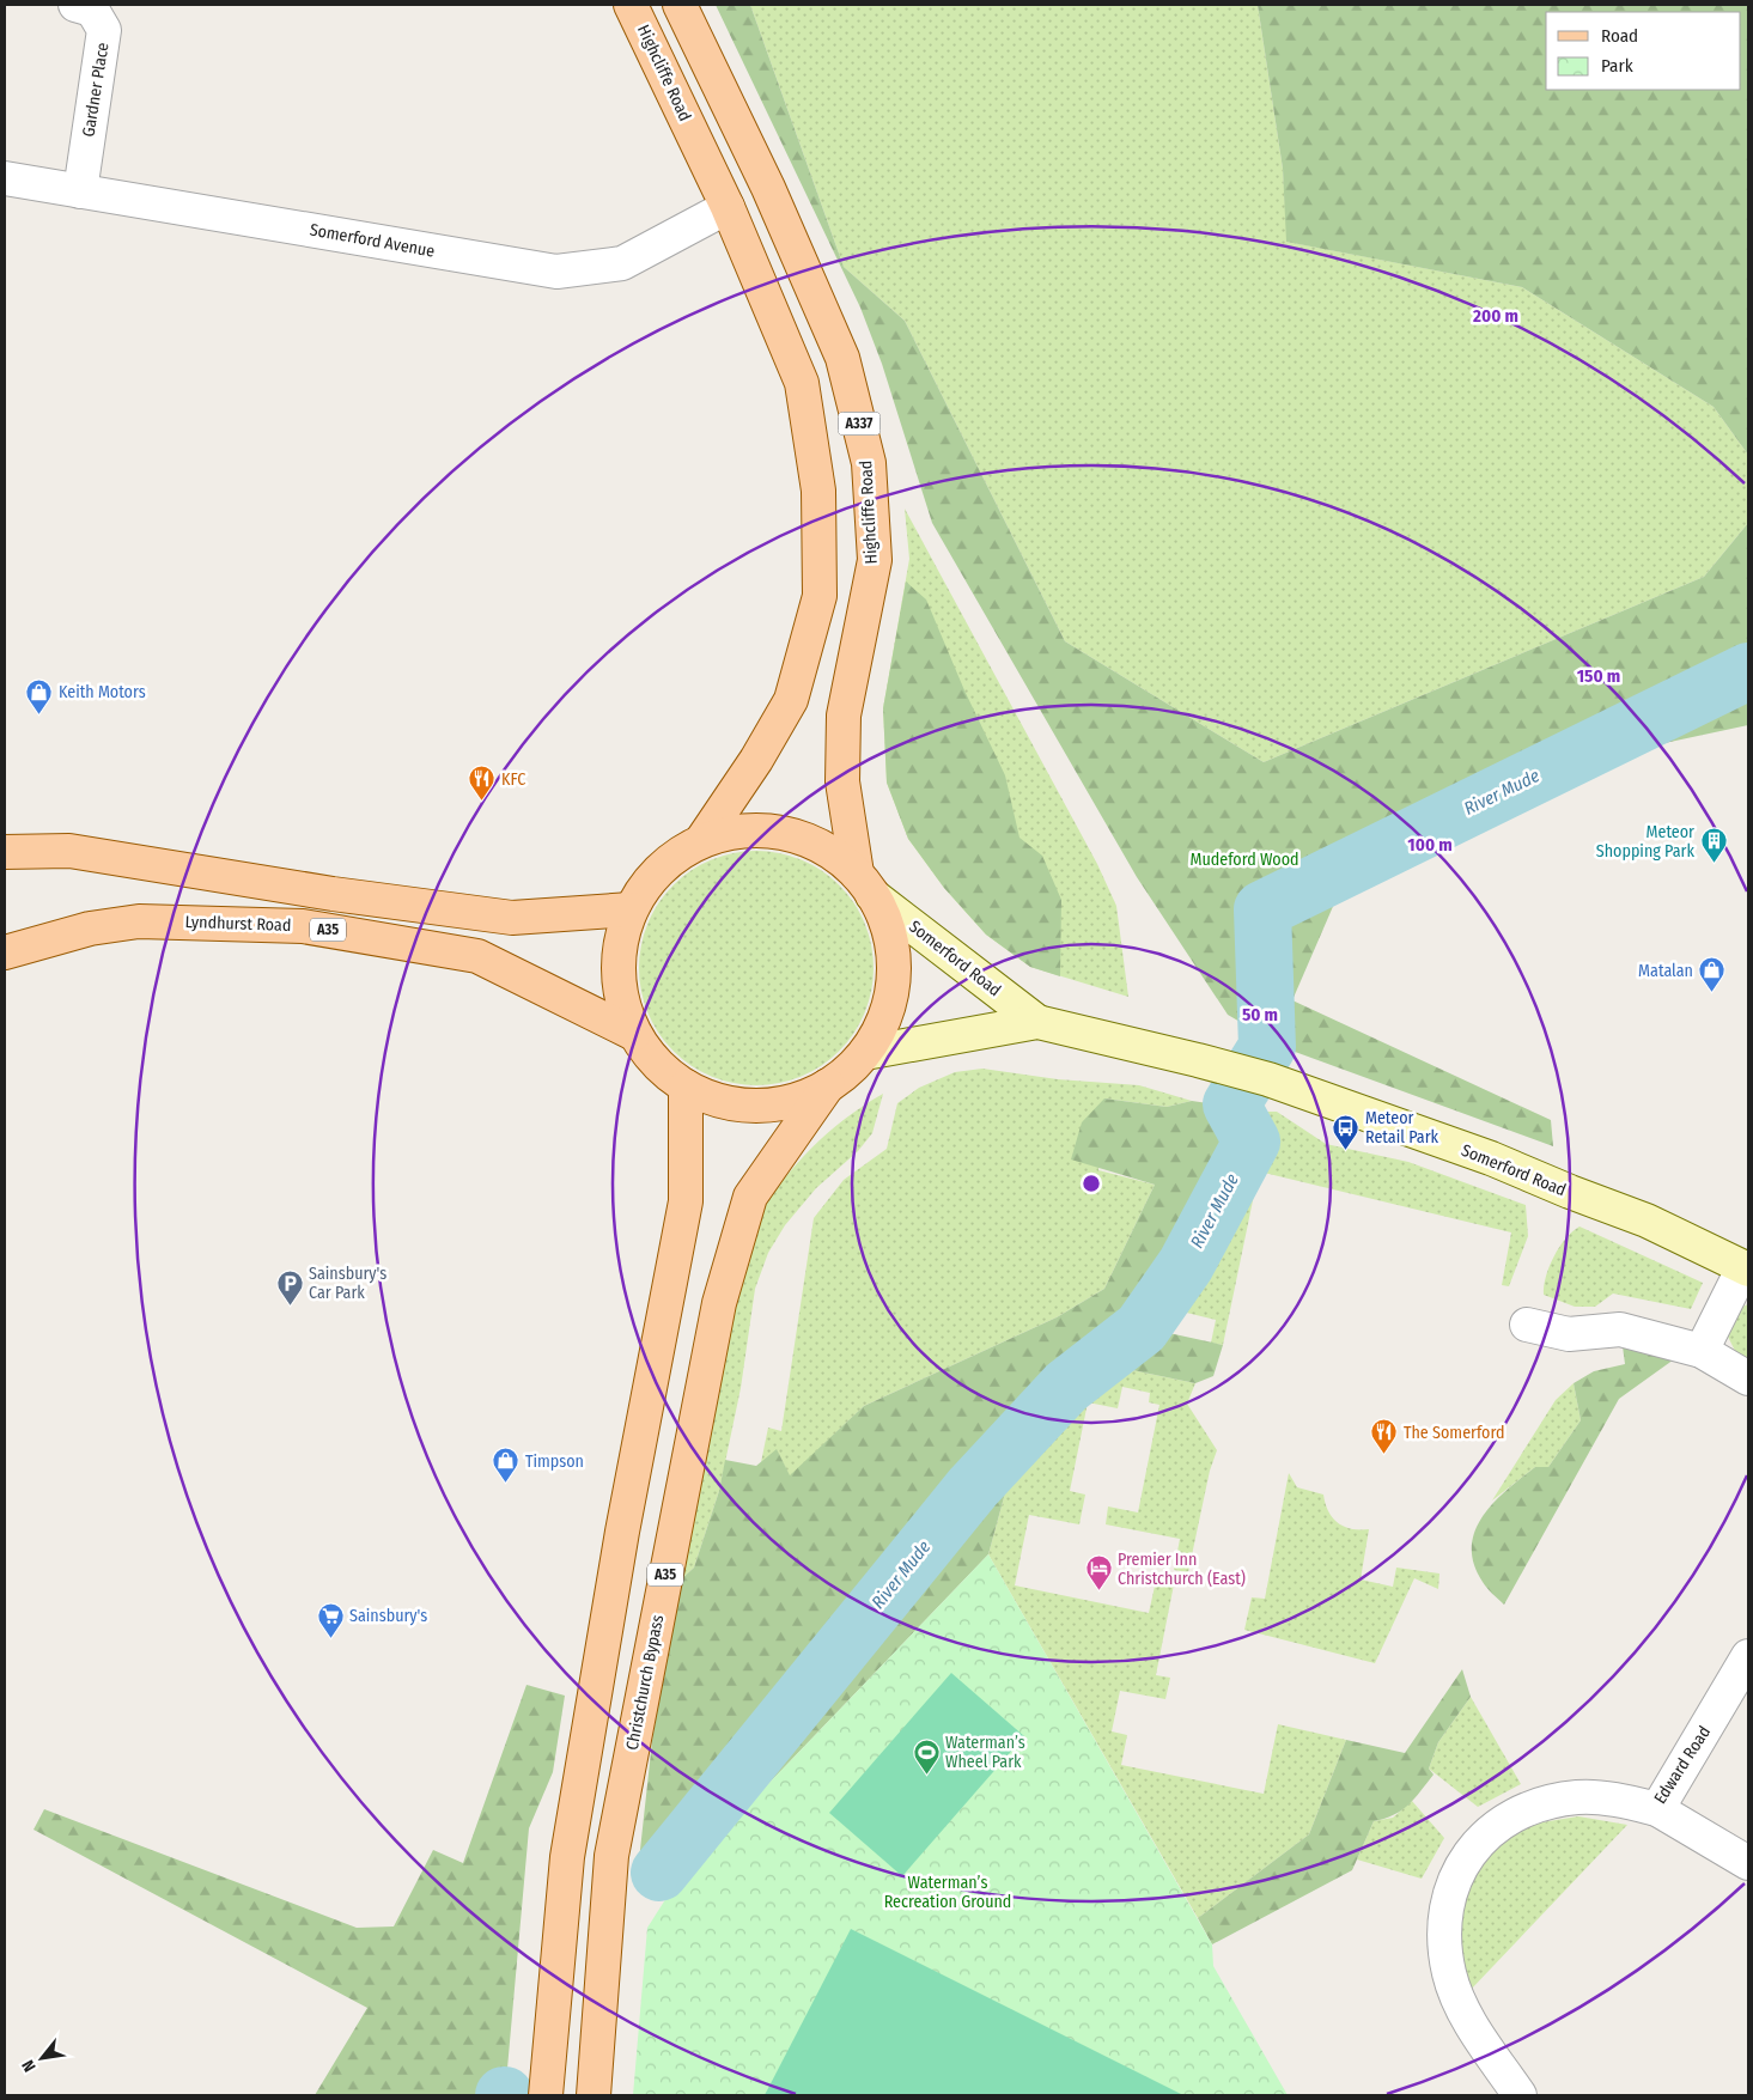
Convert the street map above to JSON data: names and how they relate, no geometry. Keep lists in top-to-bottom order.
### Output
{
  "streets": {
    "main road": [
      "Highcliffe Road",
      "A337",
      "Lyndhurst Road",
      "A35",
      "Somerford Road",
      "Christchurch Bypass"
    ],
    "street": ["Gardner Place", "Somerford Avenue", "Edward Road"]
  },
  "crossings": [
    ["Highcliffe Road", "Somerford Avenue"],
    ["Highcliffe Road", "Somerford Road"],
    ["Gardner Place", "Somerford Avenue"]
  ],
  "water": ["River Mude"],
  "parks": ["Mudeford Wood", "Waterman’s Recreation Ground"],
  "places": {
    "shop": ["Keith Motors", "Matalan", "Timpson"],
    "restaurant": ["KFC", "The Somerford"],
    "building": ["Meteor Shopping Park"],
    "bus stop": ["Meteor Retail Park"],
    "parking": ["Sainsbury's Car Park"],
    "hotel": ["Premier Inn Christchurch (East)"],
    "supermarket": ["Sainsbury's"],
    "sports": ["Waterman’s Wheel Park"]
  },
  "legend": ["Road", "Park"],
  "north": "bottom left",
  "rings": [
    "200 m",
    "150 m",
    "100 m",
    "50 m"
  ]
}
